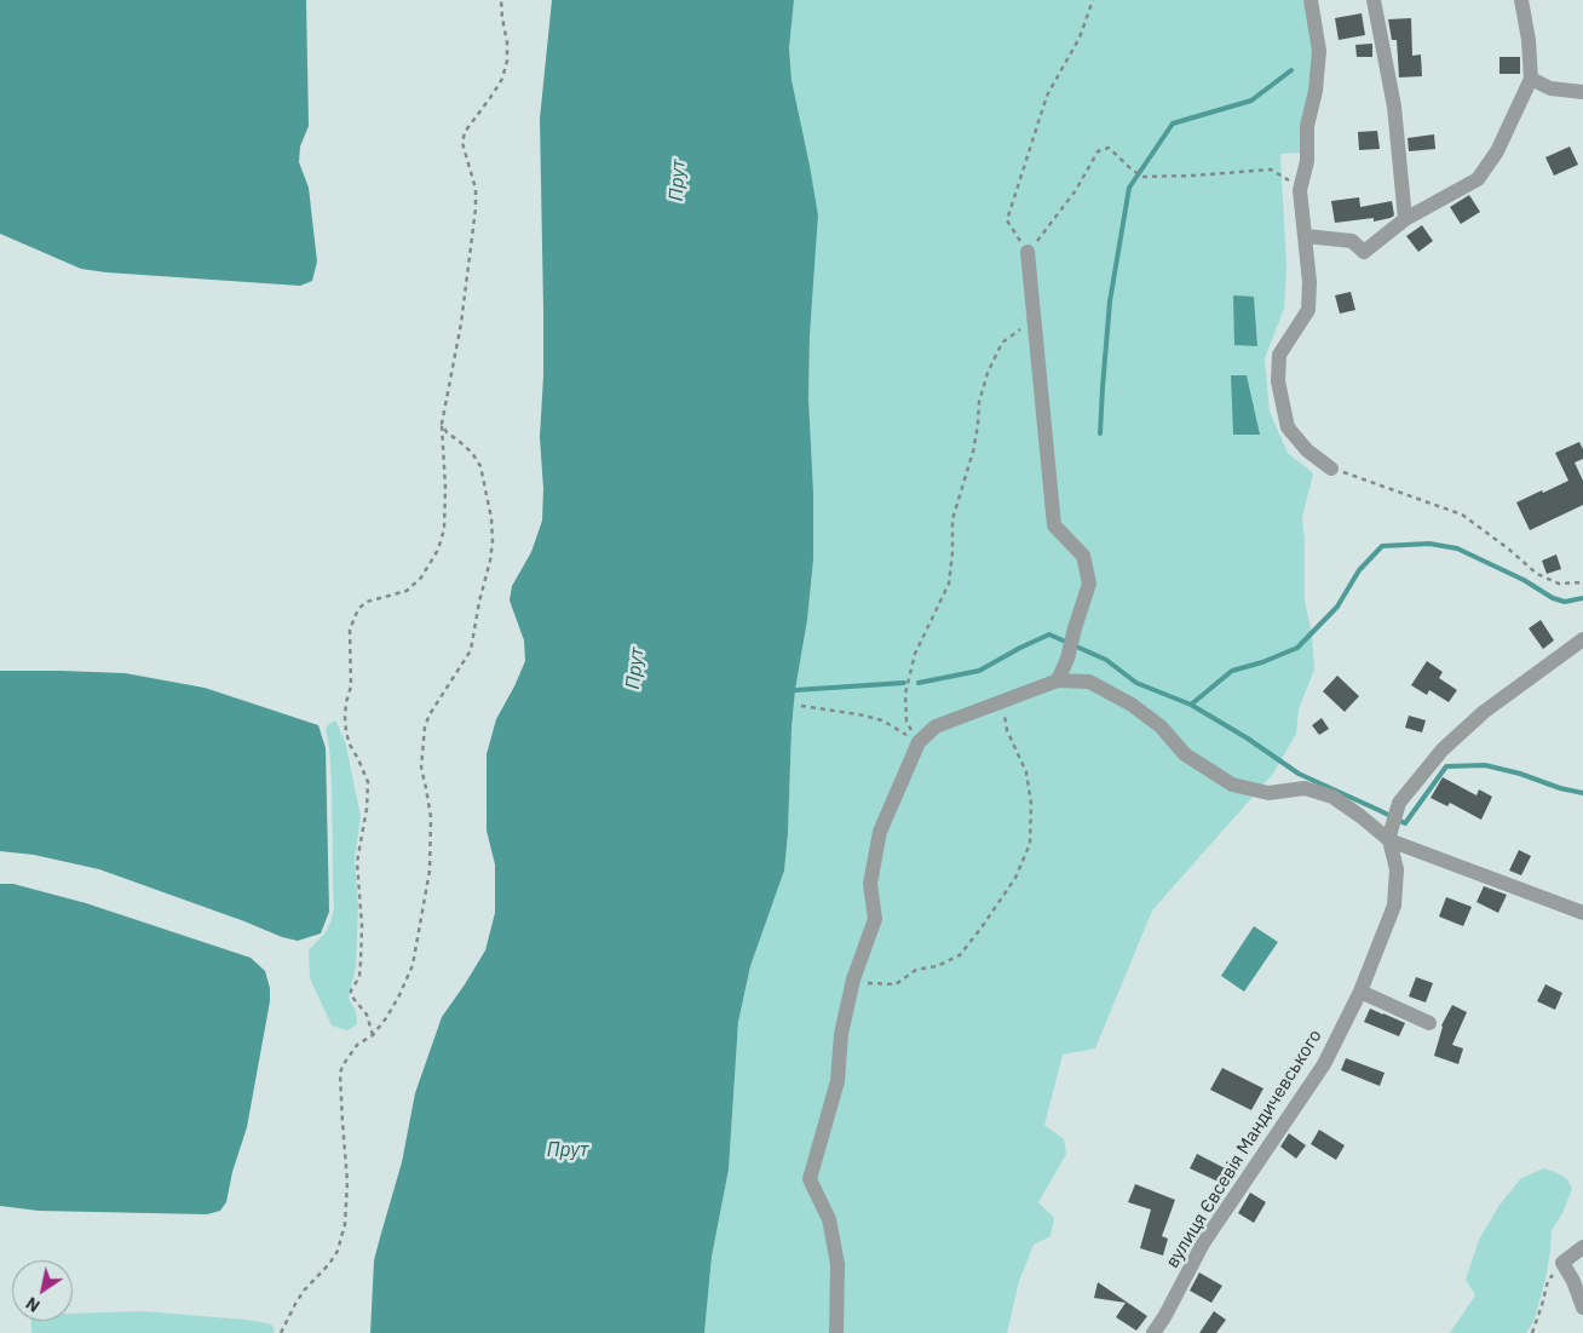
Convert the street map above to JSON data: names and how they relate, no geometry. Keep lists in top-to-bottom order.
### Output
{
  "streets": {
    "street": ["вулиця Євсевія Мандичевського"]
  },
  "water": ["Прут"],
  "north": "bottom left"
}
